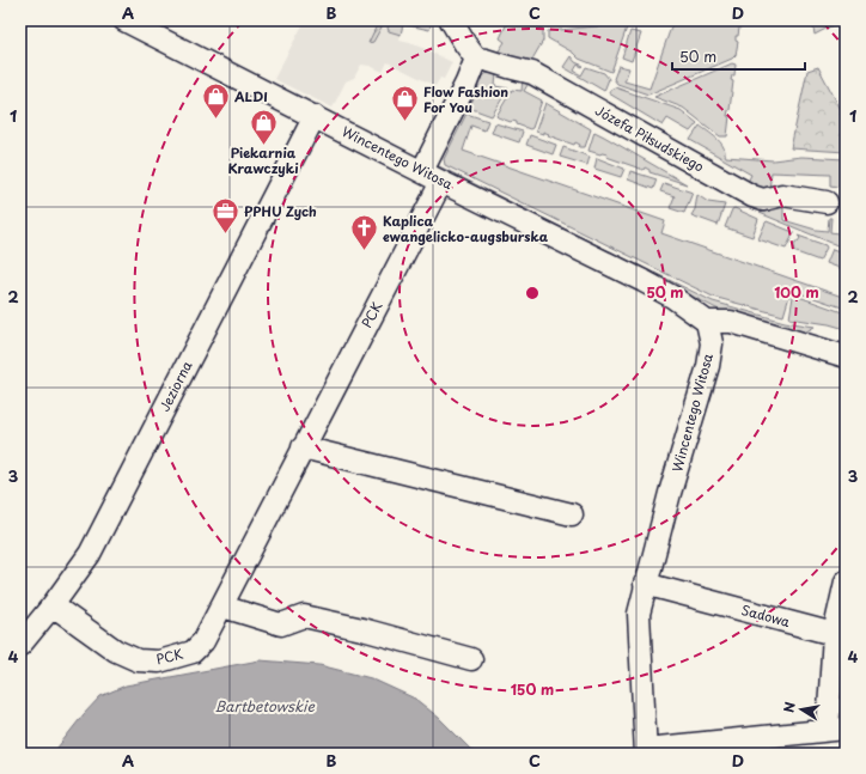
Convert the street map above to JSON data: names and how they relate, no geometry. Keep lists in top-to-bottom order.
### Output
{
  "streets": {
    "street": [
      "Józefa Piłsudskiego",
      "Wincentego Witosa",
      "PCK",
      "Jeziorna",
      "Sadowa"
    ]
  },
  "crossings": [
    ["Wincentego Witosa", "PCK"],
    ["Wincentego Witosa", "Jeziorna"],
    ["Wincentego Witosa", "Sadowa"],
    ["PCK", "Jeziorna"]
  ],
  "water": ["Bartbetowskie"],
  "places": {
    "shop": ["ALDI", "Flow Fashion For You", "Piekarnia Krawczyki"],
    "office": ["PPHU Zych"],
    "church": ["Kaplica ewangelicko-augsburska"]
  },
  "scale_bar": "50 m",
  "north": "left",
  "grid": {
    "columns": [
      "A",
      "B",
      "C",
      "D"
    ],
    "rows": [
      "1",
      "2",
      "3",
      "4"
    ]
  },
  "rings": ["50 m", "100 m", "150 m"]
}
